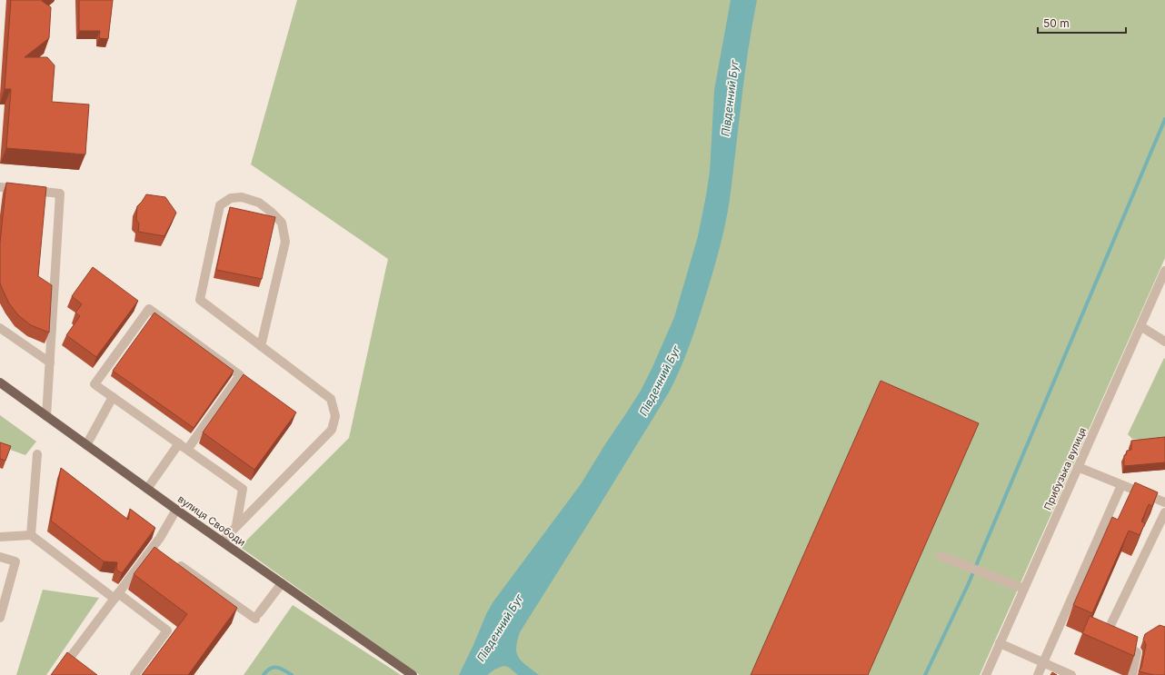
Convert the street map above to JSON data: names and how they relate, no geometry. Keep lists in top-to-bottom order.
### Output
{
  "streets": {
    "main road": ["вулиця Свободи"],
    "street": ["Прибузька вулиця"]
  },
  "water": ["Південний Буг"],
  "scale_bar": "50 m"
}
